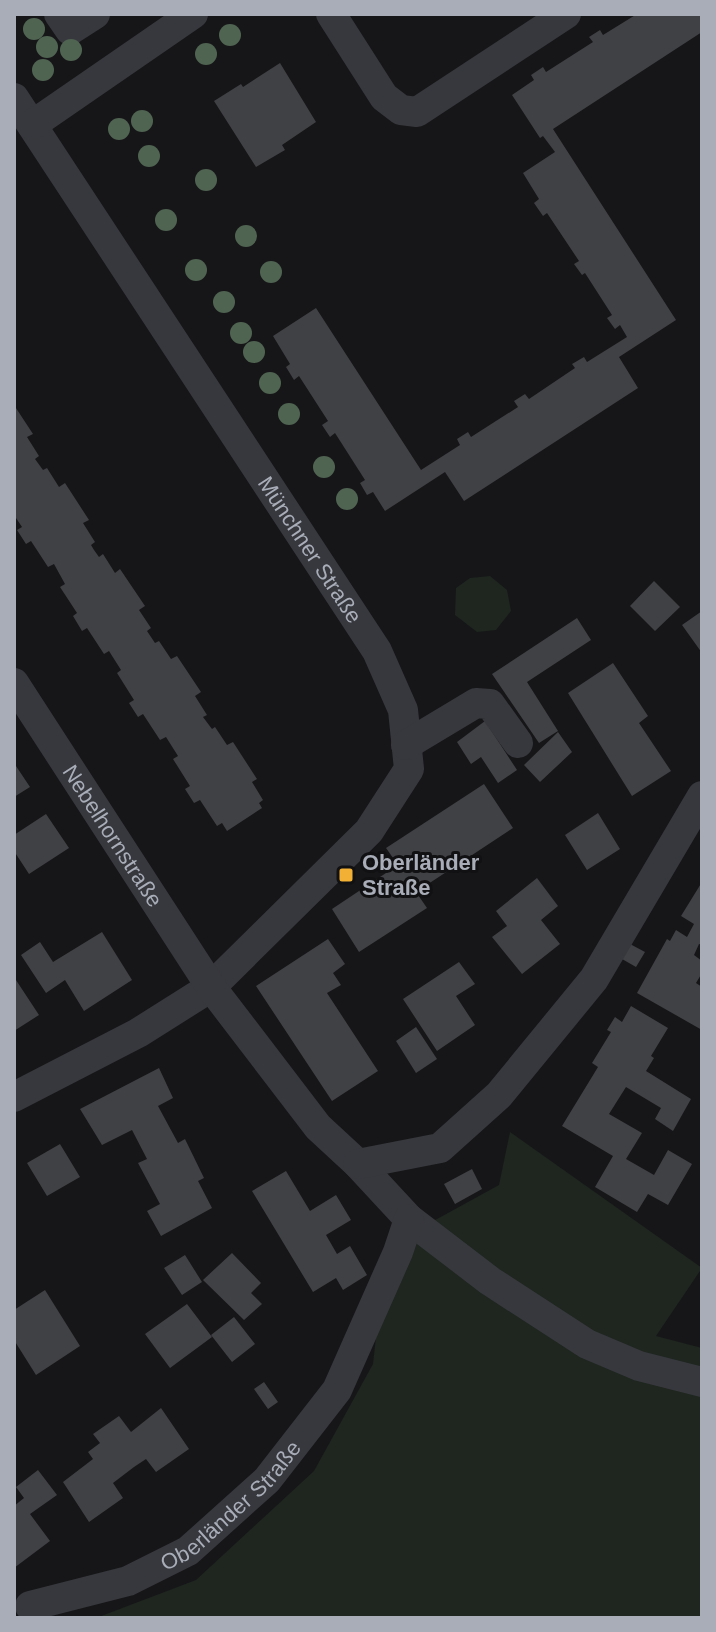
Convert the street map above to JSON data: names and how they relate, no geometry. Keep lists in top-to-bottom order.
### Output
{
  "streets": {
    "street": ["Münchner Straße", "Nebelhornstraße", "Oberländer Straße"]
  },
  "crossings": [
    ["Münchner Straße", "Nebelhornstraße"]
  ],
  "places": {
    "transit": ["Oberländer Straße"]
  }
}
